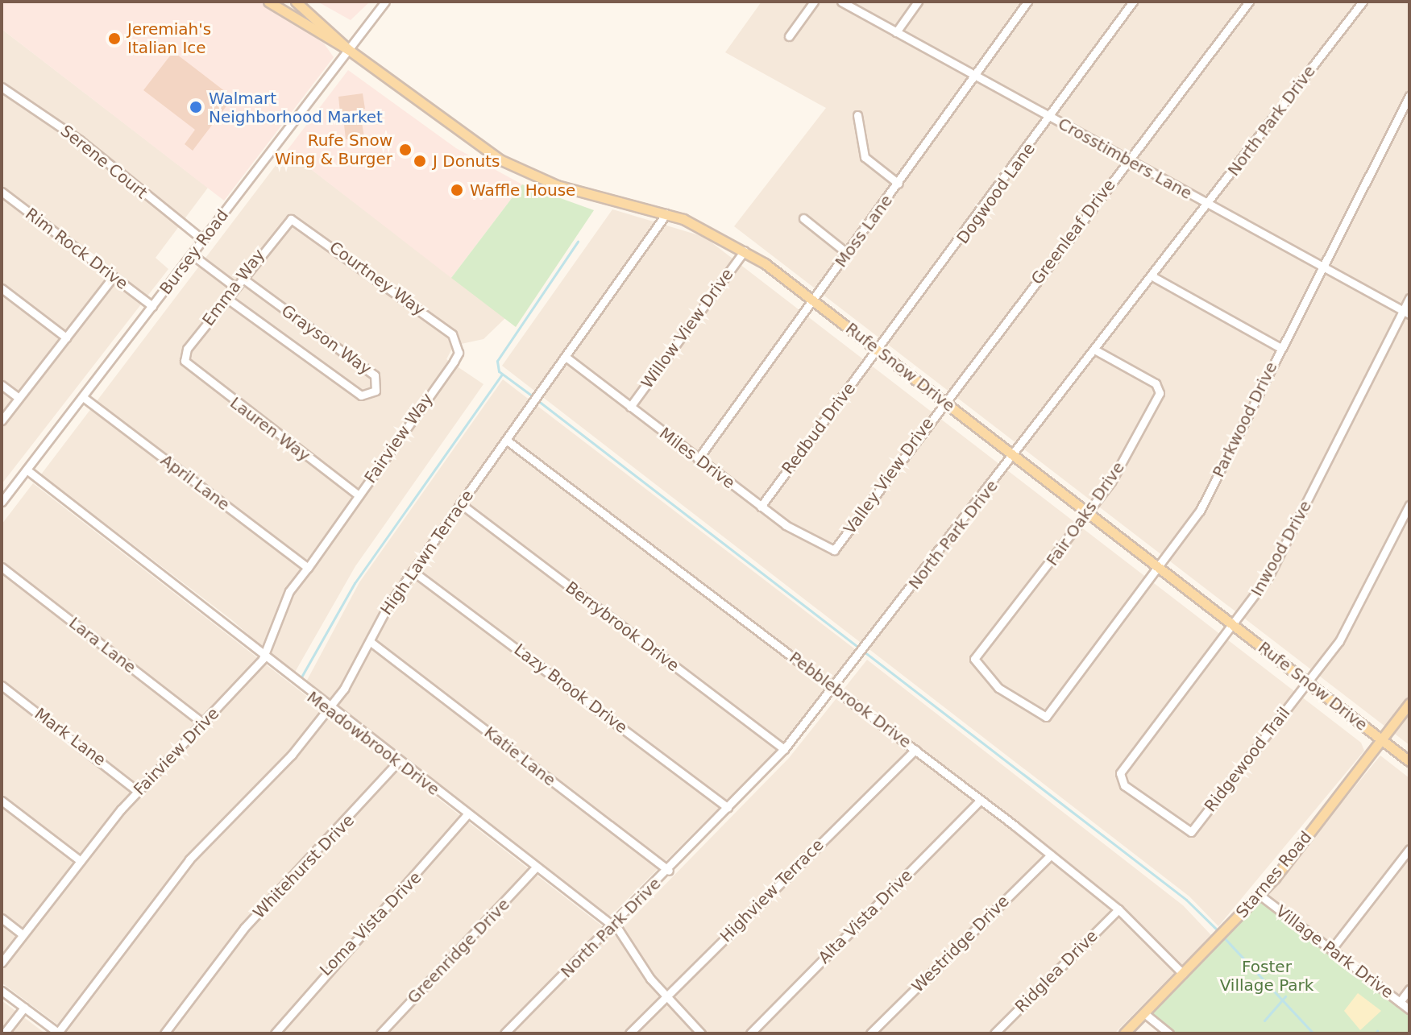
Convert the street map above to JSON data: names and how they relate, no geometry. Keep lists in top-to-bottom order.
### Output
{
  "streets": {
    "main road": ["Rufe Snow Drive", "Starnes Road"],
    "street": [
      "North Park Drive",
      "Crosstimbers Lane",
      "Serene Court",
      "Dogwood Lane",
      "Moss Lane",
      "Greenleaf Drive",
      "Rim Rock Drive",
      "Bursey Road",
      "Courtney Way",
      "Emma Way",
      "Willow View Drive",
      "Grayson Way",
      "Parkwood Drive",
      "Redbud Drive",
      "Lauren Way",
      "Fairview Way",
      "Miles Drive",
      "Valley View Drive",
      "April Lane",
      "Fair Oaks Drive",
      "Inwood Drive",
      "High Lawn Terrace",
      "Berrybrook Drive",
      "Lara Lane",
      "Lazy Brook Drive",
      "Pebblebrook Drive",
      "Mark Lane",
      "Meadowbrook Drive",
      "Fairview Drive",
      "Katie Lane",
      "Ridgewood Trail",
      "Whitehurst Drive",
      "Highview Terrace",
      "Alta Vista Drive",
      "Loma Vista Drive",
      "Westridge Drive",
      "Greenridge Drive",
      "Village Park Drive",
      "Ridglea Drive"
    ]
  },
  "crossings": [
    ["North Park Drive", "Crosstimbers Lane"],
    ["North Park Drive", "Rufe Snow Drive"],
    ["North Park Drive", "Fair Oaks Drive"],
    ["North Park Drive", "Berrybrook Drive"],
    ["North Park Drive", "Lazy Brook Drive"],
    ["North Park Drive", "Pebblebrook Drive"],
    ["North Park Drive", "Meadowbrook Drive"],
    ["North Park Drive", "Katie Lane"],
    ["Crosstimbers Lane", "Dogwood Lane"],
    ["Crosstimbers Lane", "Moss Lane"],
    ["Crosstimbers Lane", "Greenleaf Drive"],
    ["Crosstimbers Lane", "Parkwood Drive"],
    ["Crosstimbers Lane", "Inwood Drive"],
    ["Serene Court", "Bursey Road"],
    ["Dogwood Lane", "Rufe Snow Drive"],
    ["Dogwood Lane", "Redbud Drive"],
    ["Moss Lane", "Rufe Snow Drive"],
    ["Moss Lane", "Miles Drive"],
    ["Greenleaf Drive", "Rufe Snow Drive"],
    ["Greenleaf Drive", "Valley View Drive"],
    ["Rim Rock Drive", "Bursey Road"],
    ["Bursey Road", "Rufe Snow Drive"],
    ["Bursey Road", "April Lane"],
    ["Bursey Road", "Meadowbrook Drive"],
    ["Courtney Way", "Emma Way"],
    ["Courtney Way", "Fairview Way"],
    ["Emma Way", "Grayson Way"],
    ["Emma Way", "Lauren Way"],
    ["Willow View Drive", "Rufe Snow Drive"],
    ["Willow View Drive", "Miles Drive"],
    ["Rufe Snow Drive", "Parkwood Drive"],
    ["Rufe Snow Drive", "Redbud Drive"],
    ["Rufe Snow Drive", "Valley View Drive"],
    ["Rufe Snow Drive", "Fair Oaks Drive"],
    ["Rufe Snow Drive", "Inwood Drive"],
    ["Rufe Snow Drive", "High Lawn Terrace"],
    ["Rufe Snow Drive", "Ridgewood Trail"],
    ["Rufe Snow Drive", "Starnes Road"],
    ["Parkwood Drive", "Fair Oaks Drive"],
    ["Redbud Drive", "Miles Drive"],
    ["Lauren Way", "Fairview Way"],
    ["Fairview Way", "Fairview Drive"],
    ["Miles Drive", "Valley View Drive"],
    ["Miles Drive", "High Lawn Terrace"],
    ["April Lane", "Fairview Drive"],
    ["Inwood Drive", "Ridgewood Trail"],
    ["High Lawn Terrace", "Berrybrook Drive"],
    ["High Lawn Terrace", "Lazy Brook Drive"],
    ["High Lawn Terrace", "Pebblebrook Drive"],
    ["High Lawn Terrace", "Meadowbrook Drive"],
    ["High Lawn Terrace", "Katie Lane"],
    ["Lara Lane", "Fairview Drive"],
    ["Pebblebrook Drive", "Starnes Road"],
    ["Pebblebrook Drive", "Highview Terrace"],
    ["Pebblebrook Drive", "Alta Vista Drive"],
    ["Pebblebrook Drive", "Westridge Drive"],
    ["Pebblebrook Drive", "Ridglea Drive"],
    ["Mark Lane", "Fairview Drive"],
    ["Meadowbrook Drive", "Fairview Drive"],
    ["Meadowbrook Drive", "Whitehurst Drive"],
    ["Meadowbrook Drive", "Highview Terrace"],
    ["Meadowbrook Drive", "Loma Vista Drive"],
    ["Meadowbrook Drive", "Greenridge Drive"],
    ["Starnes Road", "Village Park Drive"]
  ],
  "parks": ["Foster Village Park"],
  "places": [
    "Jeremiah's Italian Ice",
    "Walmart Neighborhood Market",
    "Rufe Snow Wing & Burger",
    "J Donuts",
    "Waffle House"
  ]
}
